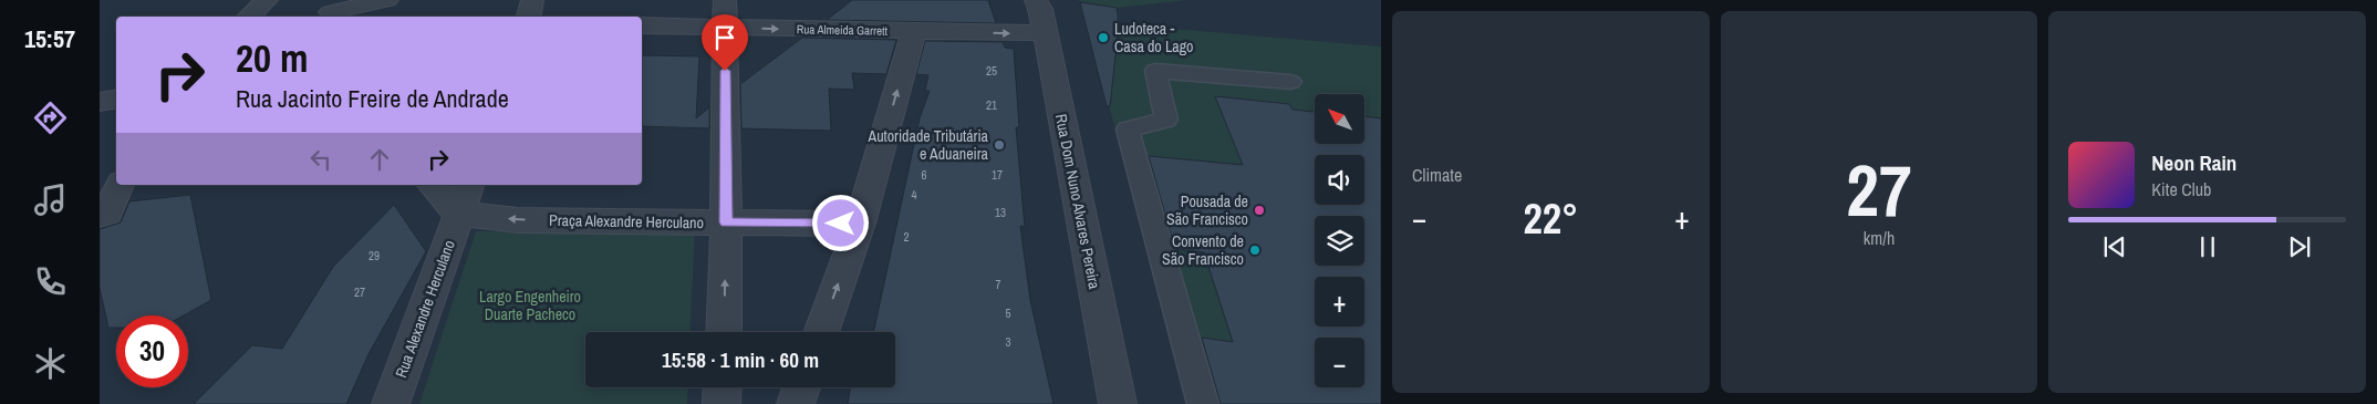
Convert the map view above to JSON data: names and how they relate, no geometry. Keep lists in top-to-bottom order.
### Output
{
  "streets": {
    "street": [
      "Rua Almeida Garrett",
      "Rua Dom Nuno Alvares Pereira",
      "Praça Alexandre Herculano",
      "Rua Alexandre Herculano"
    ]
  },
  "crossings": [
    ["Rua Almeida Garrett", "Rua Dom Nuno Alvares Pereira"],
    ["Praça Alexandre Herculano", "Rua Alexandre Herculano"]
  ],
  "one_way": ["Rua Almeida Garrett", "Praça Alexandre Herculano"],
  "parks": ["Largo Engenheiro Duarte Pacheco"],
  "places": [
    "Ludoteca - Casa do Lago",
    "Autoridade Tributária e Aduaneira",
    "Pousada de São Francisco",
    "Convento de São Francisco"
  ],
  "house_numbers": [
    "25",
    "21",
    "6",
    "17",
    "4",
    "13",
    "2",
    "29",
    "7",
    "27",
    "5",
    "3"
  ],
  "north": "top left",
  "page": {
    "tabs": "15:57",
    "tile": [
      "Climate",
      ["27", "km/h"]
    ],
    "turn": ["20 m", "Rua Jacinto Freire de Andrade"],
    "map_buttons": ["+", "−"],
    "song": ["Neon Rain", "Kite Club"],
    "heat": ["−", "22°", "+"],
    "limit": "30",
    "trip": "15:58 · 1 min · 60 m"
  }
}
